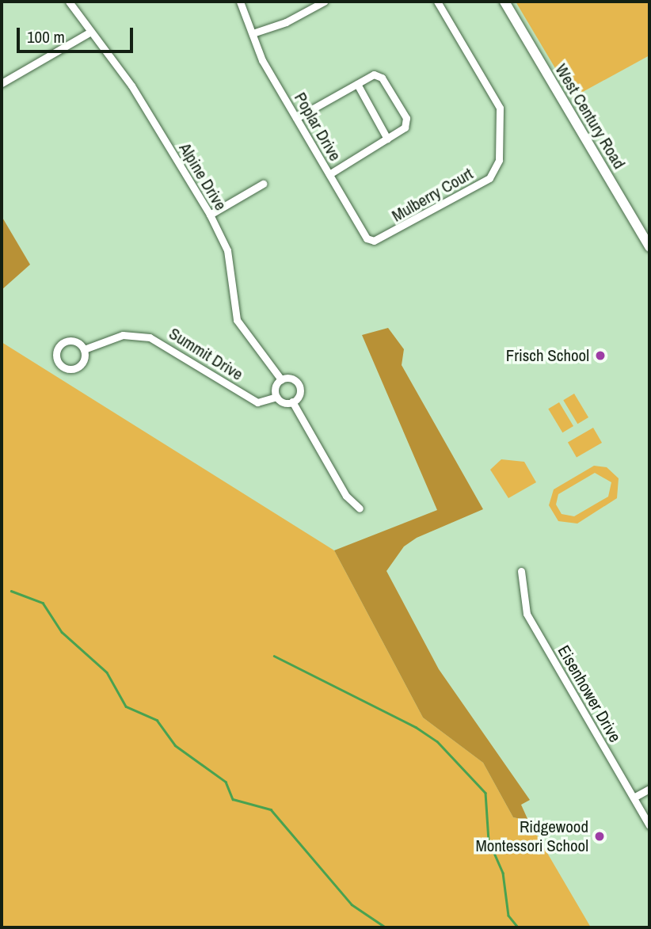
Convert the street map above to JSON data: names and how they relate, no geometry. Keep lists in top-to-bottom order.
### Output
{
  "streets": {
    "main road": ["West Century Road"],
    "street": [
      "Poplar Drive",
      "Alpine Drive",
      "Mulberry Court",
      "Summit Drive",
      "Eisenhower Drive"
    ]
  },
  "crossings": [
    ["Poplar Drive", "Mulberry Court"],
    ["Alpine Drive", "Summit Drive"]
  ],
  "places": ["Frisch School", "Ridgewood Montessori School"],
  "scale_bar": "100 m"
}
